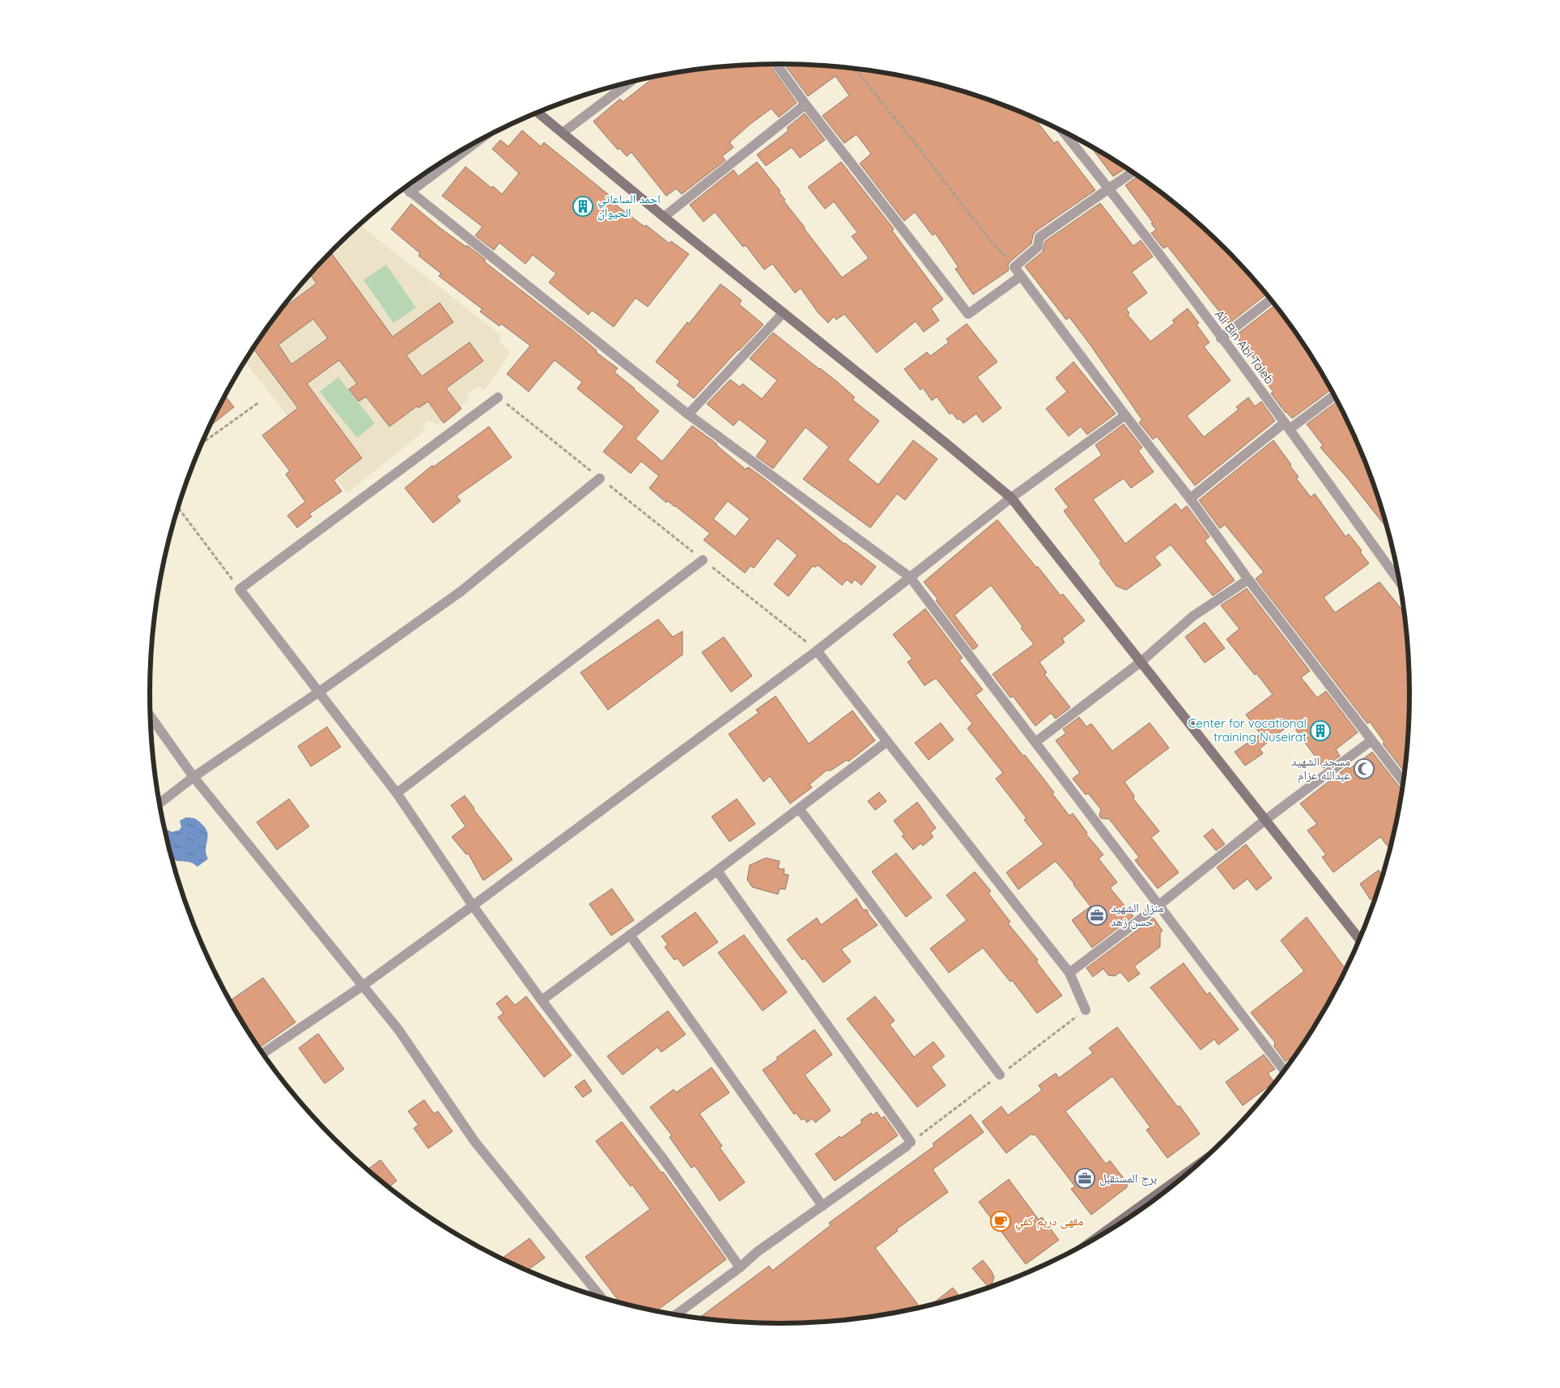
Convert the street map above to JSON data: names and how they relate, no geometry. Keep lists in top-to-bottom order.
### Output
{
  "streets": {
    "street": ["Ali Bin Abi Taleb"]
  },
  "places": {
    "building": ["احمد الساعاتي الحيوان", "Center for vocational training Nuseirat"],
    "mosque": ["مسجد الشهيد عبدالله عزام"],
    "office": ["منزل الشهيد حسن زهد", "برج المستقبل"],
    "cafe": ["مقهى دريم كفي"]
  }
}
